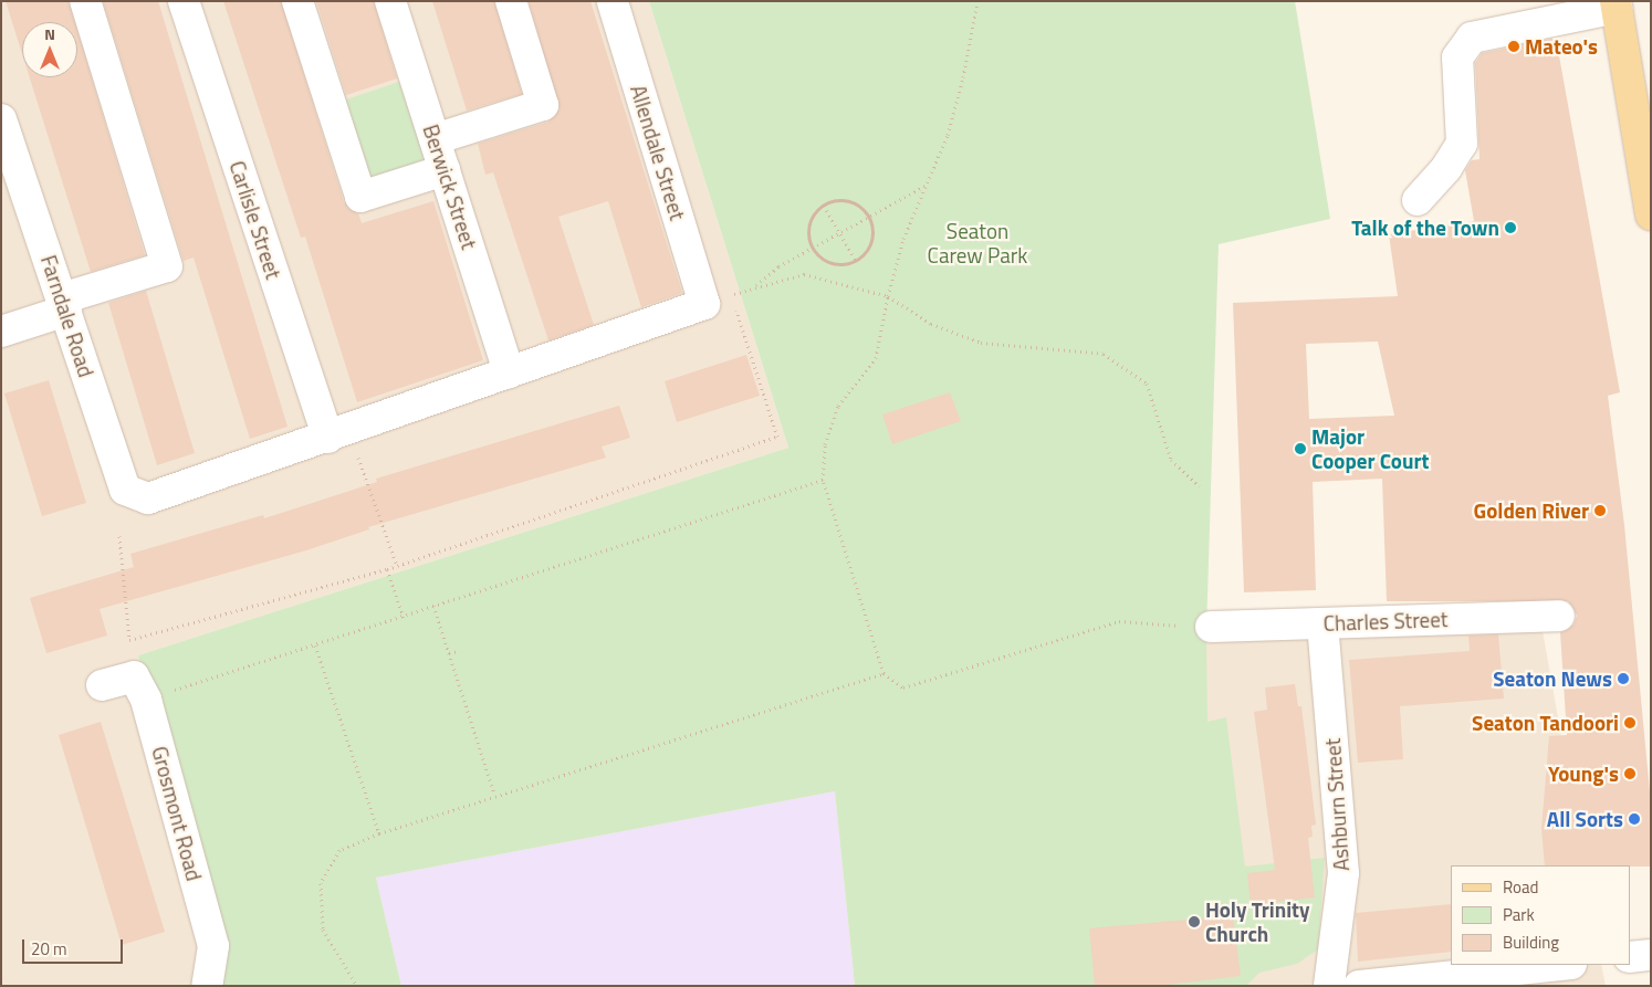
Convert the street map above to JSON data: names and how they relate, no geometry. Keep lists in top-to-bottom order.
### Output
{
  "streets": {
    "street": [
      "Allendale Street",
      "Berwick Street",
      "Carlisle Street",
      "Farndale Road",
      "Charles Street",
      "Ashburn Street",
      "Grosmont Road"
    ]
  },
  "crossings": [
    ["Allendale Street", "Berwick Street"],
    ["Carlisle Street", "Farndale Road"],
    ["Charles Street", "Ashburn Street"]
  ],
  "parks": ["Seaton Carew Park"],
  "places": [
    "Mateo's",
    "Talk of the Town",
    "Major Cooper Court",
    "Golden River",
    "Seaton News",
    "Seaton Tandoori",
    "Young's",
    "All Sorts",
    "Holy Trinity Church"
  ],
  "legend": ["Road", "Park", "Building"],
  "scale_bar": "20 m",
  "north": "top"
}
